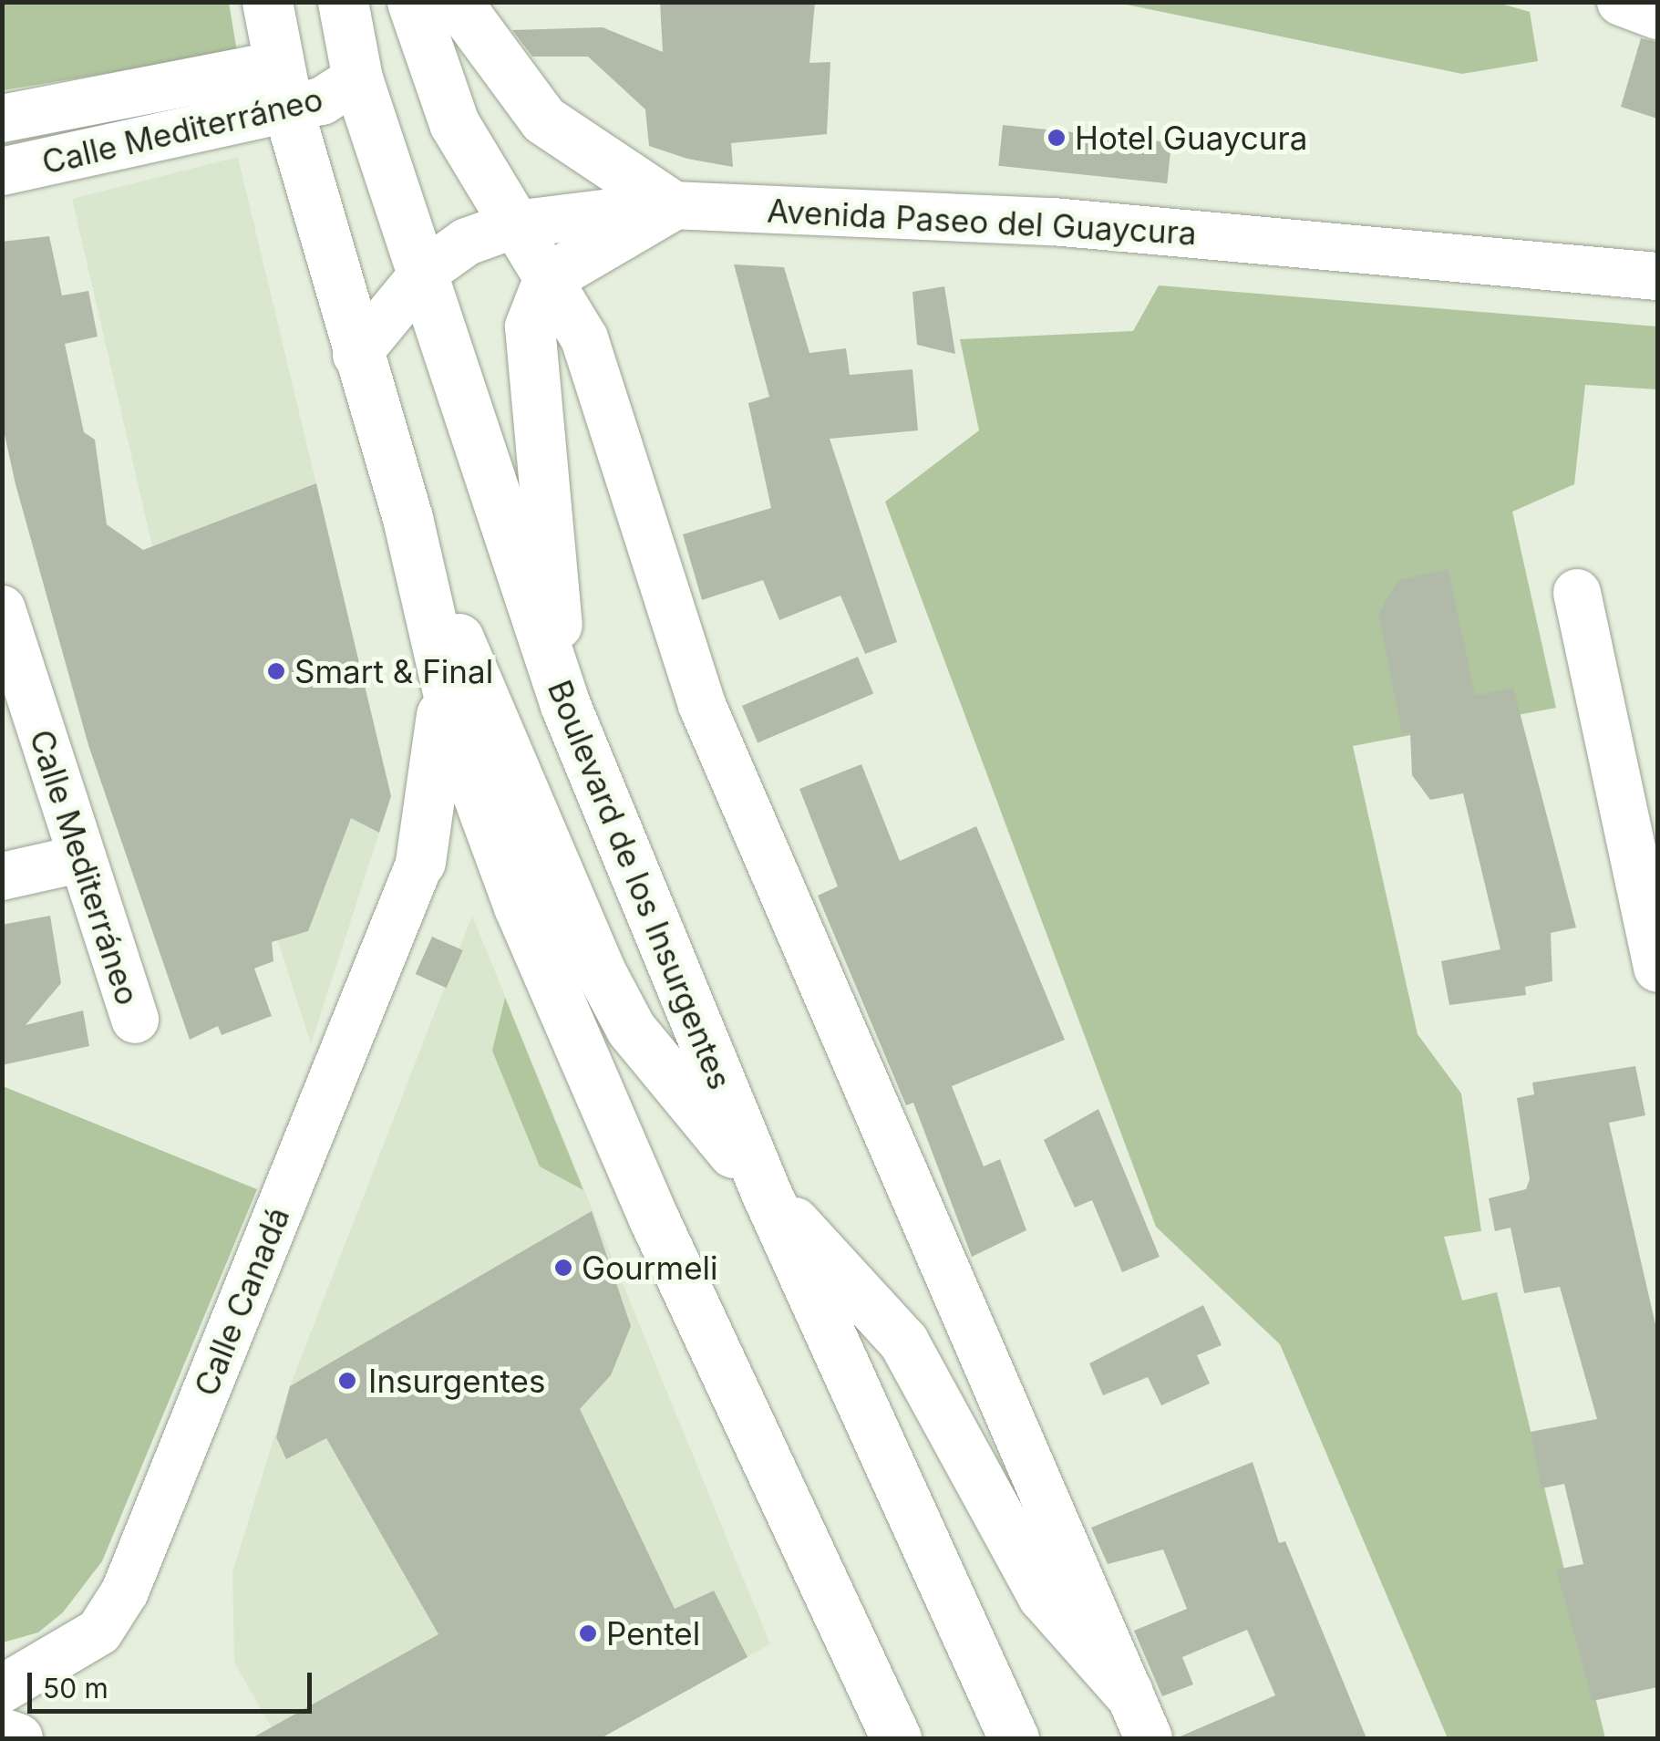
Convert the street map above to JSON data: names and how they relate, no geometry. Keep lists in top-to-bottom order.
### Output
{
  "streets": {
    "main road": ["Boulevard de los Insurgentes"],
    "street": ["Calle Mediterráneo", "Avenida Paseo del Guaycura", "Calle Canadá"]
  },
  "crossings": [
    ["Calle Mediterráneo", "Boulevard de los Insurgentes"],
    ["Avenida Paseo del Guaycura", "Boulevard de los Insurgentes"]
  ],
  "places": [
    "Hotel Guaycura",
    "Smart & Final",
    "Gourmeli",
    "Insurgentes",
    "Pentel"
  ],
  "scale_bar": "50 m"
}
